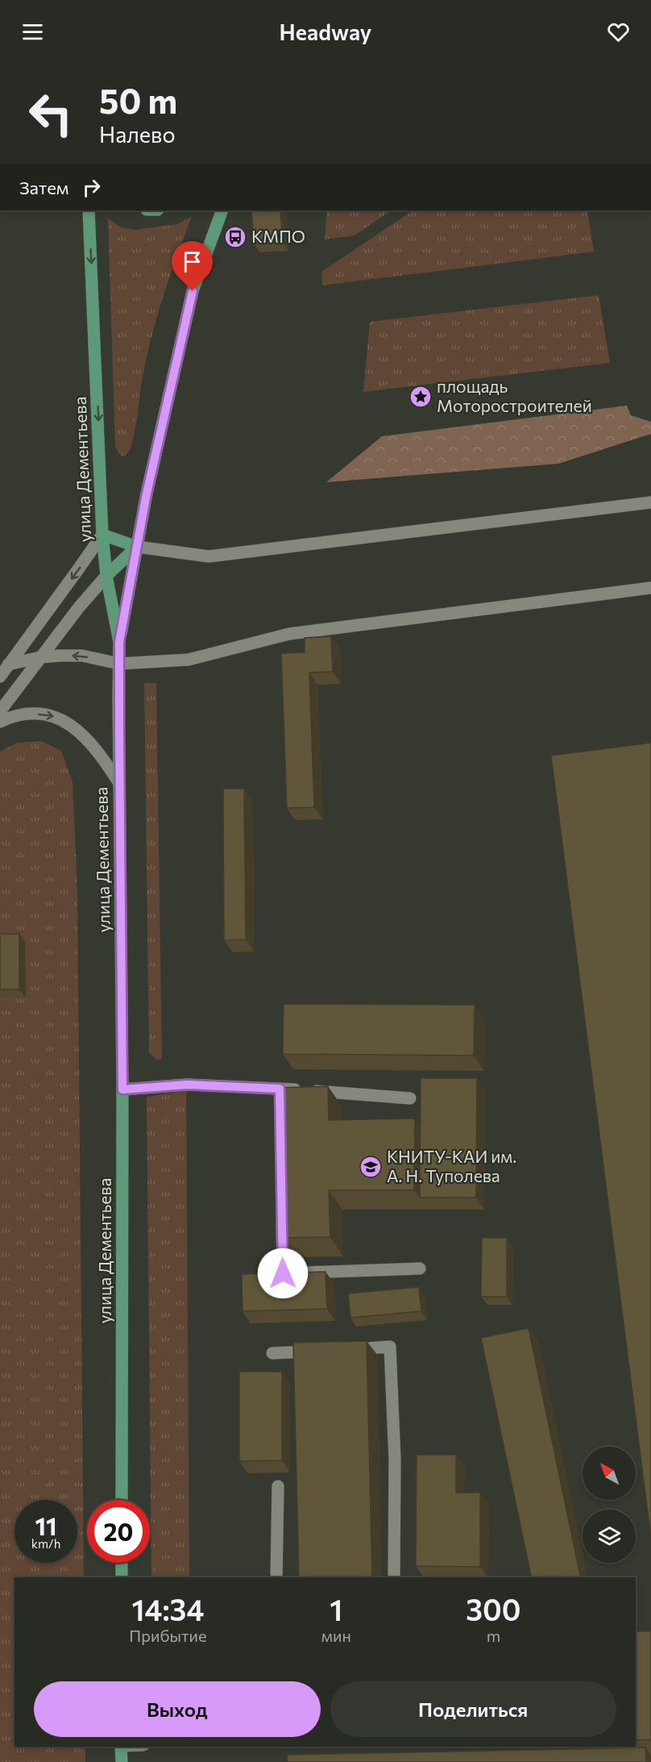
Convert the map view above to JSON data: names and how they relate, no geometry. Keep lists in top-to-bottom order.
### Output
{
  "streets": {
    "main road": ["улица Дементьева"]
  },
  "places": {
    "bus stop": ["КМПО"],
    "place": ["площадь Моторостроителей"],
    "school or university": ["КНИТУ-КАИ им. А. Н. Туполева"]
  },
  "north": "top left",
  "page": {
    "header": "Headway",
    "turn": ["50 m", "Налево"],
    "then": "Затем",
    "speed": "11 km/h",
    "limit": "20",
    "eta": [
      "14:34",
      "Прибытие",
      "1",
      "мин",
      "300",
      "m"
    ],
    "buttons": ["Выход", "Поделиться"]
  }
}
